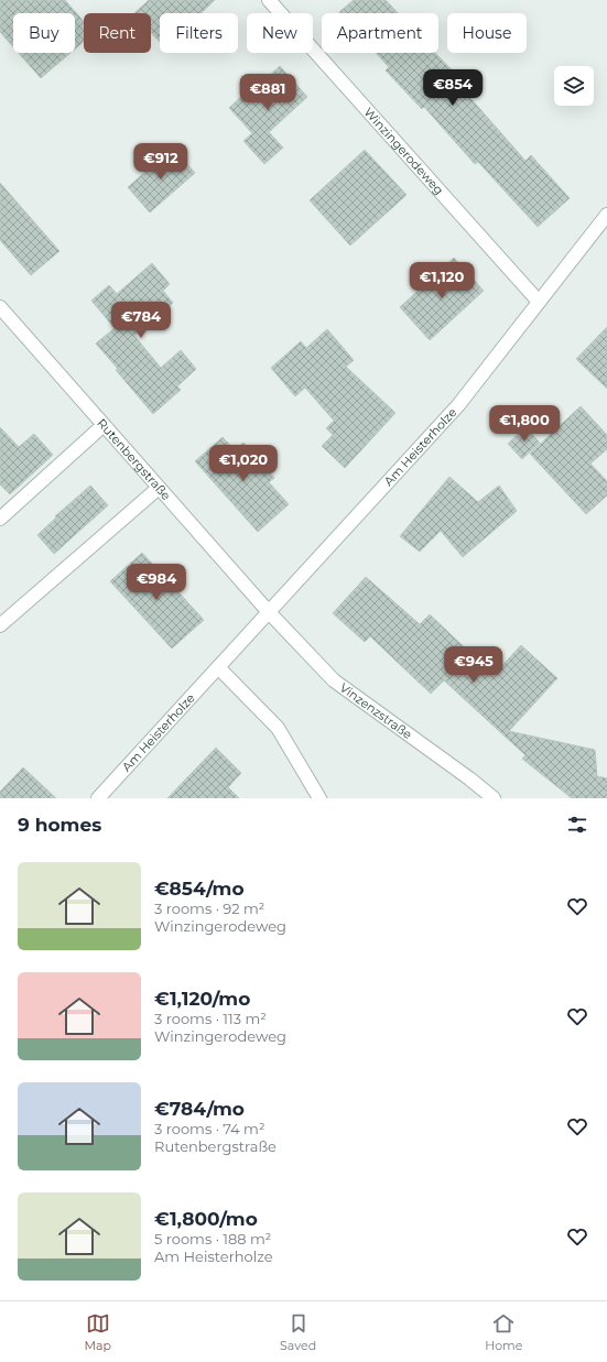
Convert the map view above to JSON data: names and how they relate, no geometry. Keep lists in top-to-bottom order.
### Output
{
  "streets": {
    "street": [
      "Winzingerodeweg",
      "Am Heisterholze",
      "Rutenbergstraße",
      "Vinzenzstraße"
    ]
  },
  "crossings": [
    ["Winzingerodeweg", "Am Heisterholze"],
    ["Am Heisterholze", "Rutenbergstraße"],
    ["Am Heisterholze", "Vinzenzstraße"],
    ["Rutenbergstraße", "Vinzenzstraße"]
  ],
  "page": {
    "chip": [
      "Buy",
      "Rent",
      "Filters",
      "New",
      "Apartment",
      "House"
    ],
    "price": [
      "€854",
      "€881",
      "€912",
      "€1,120",
      "€784",
      "€1,800",
      "€1,020",
      "€984",
      "€945"
    ],
    "heading": "9 homes",
    "list": [
      {
        "name": "€854/mo",
        "note": "3 rooms · 92 m² · Winzingerodeweg"
      },
      {
        "name": "€1,120/mo",
        "note": "3 rooms · 113 m² · Winzingerodeweg"
      },
      {
        "name": "€784/mo",
        "note": "3 rooms · 74 m² · Rutenbergstraße"
      },
      {
        "name": "€1,800/mo",
        "note": "5 rooms · 188 m² · Am Heisterholze"
      }
    ],
    "tabs": ["Map", "Saved", "Home"]
  }
}
